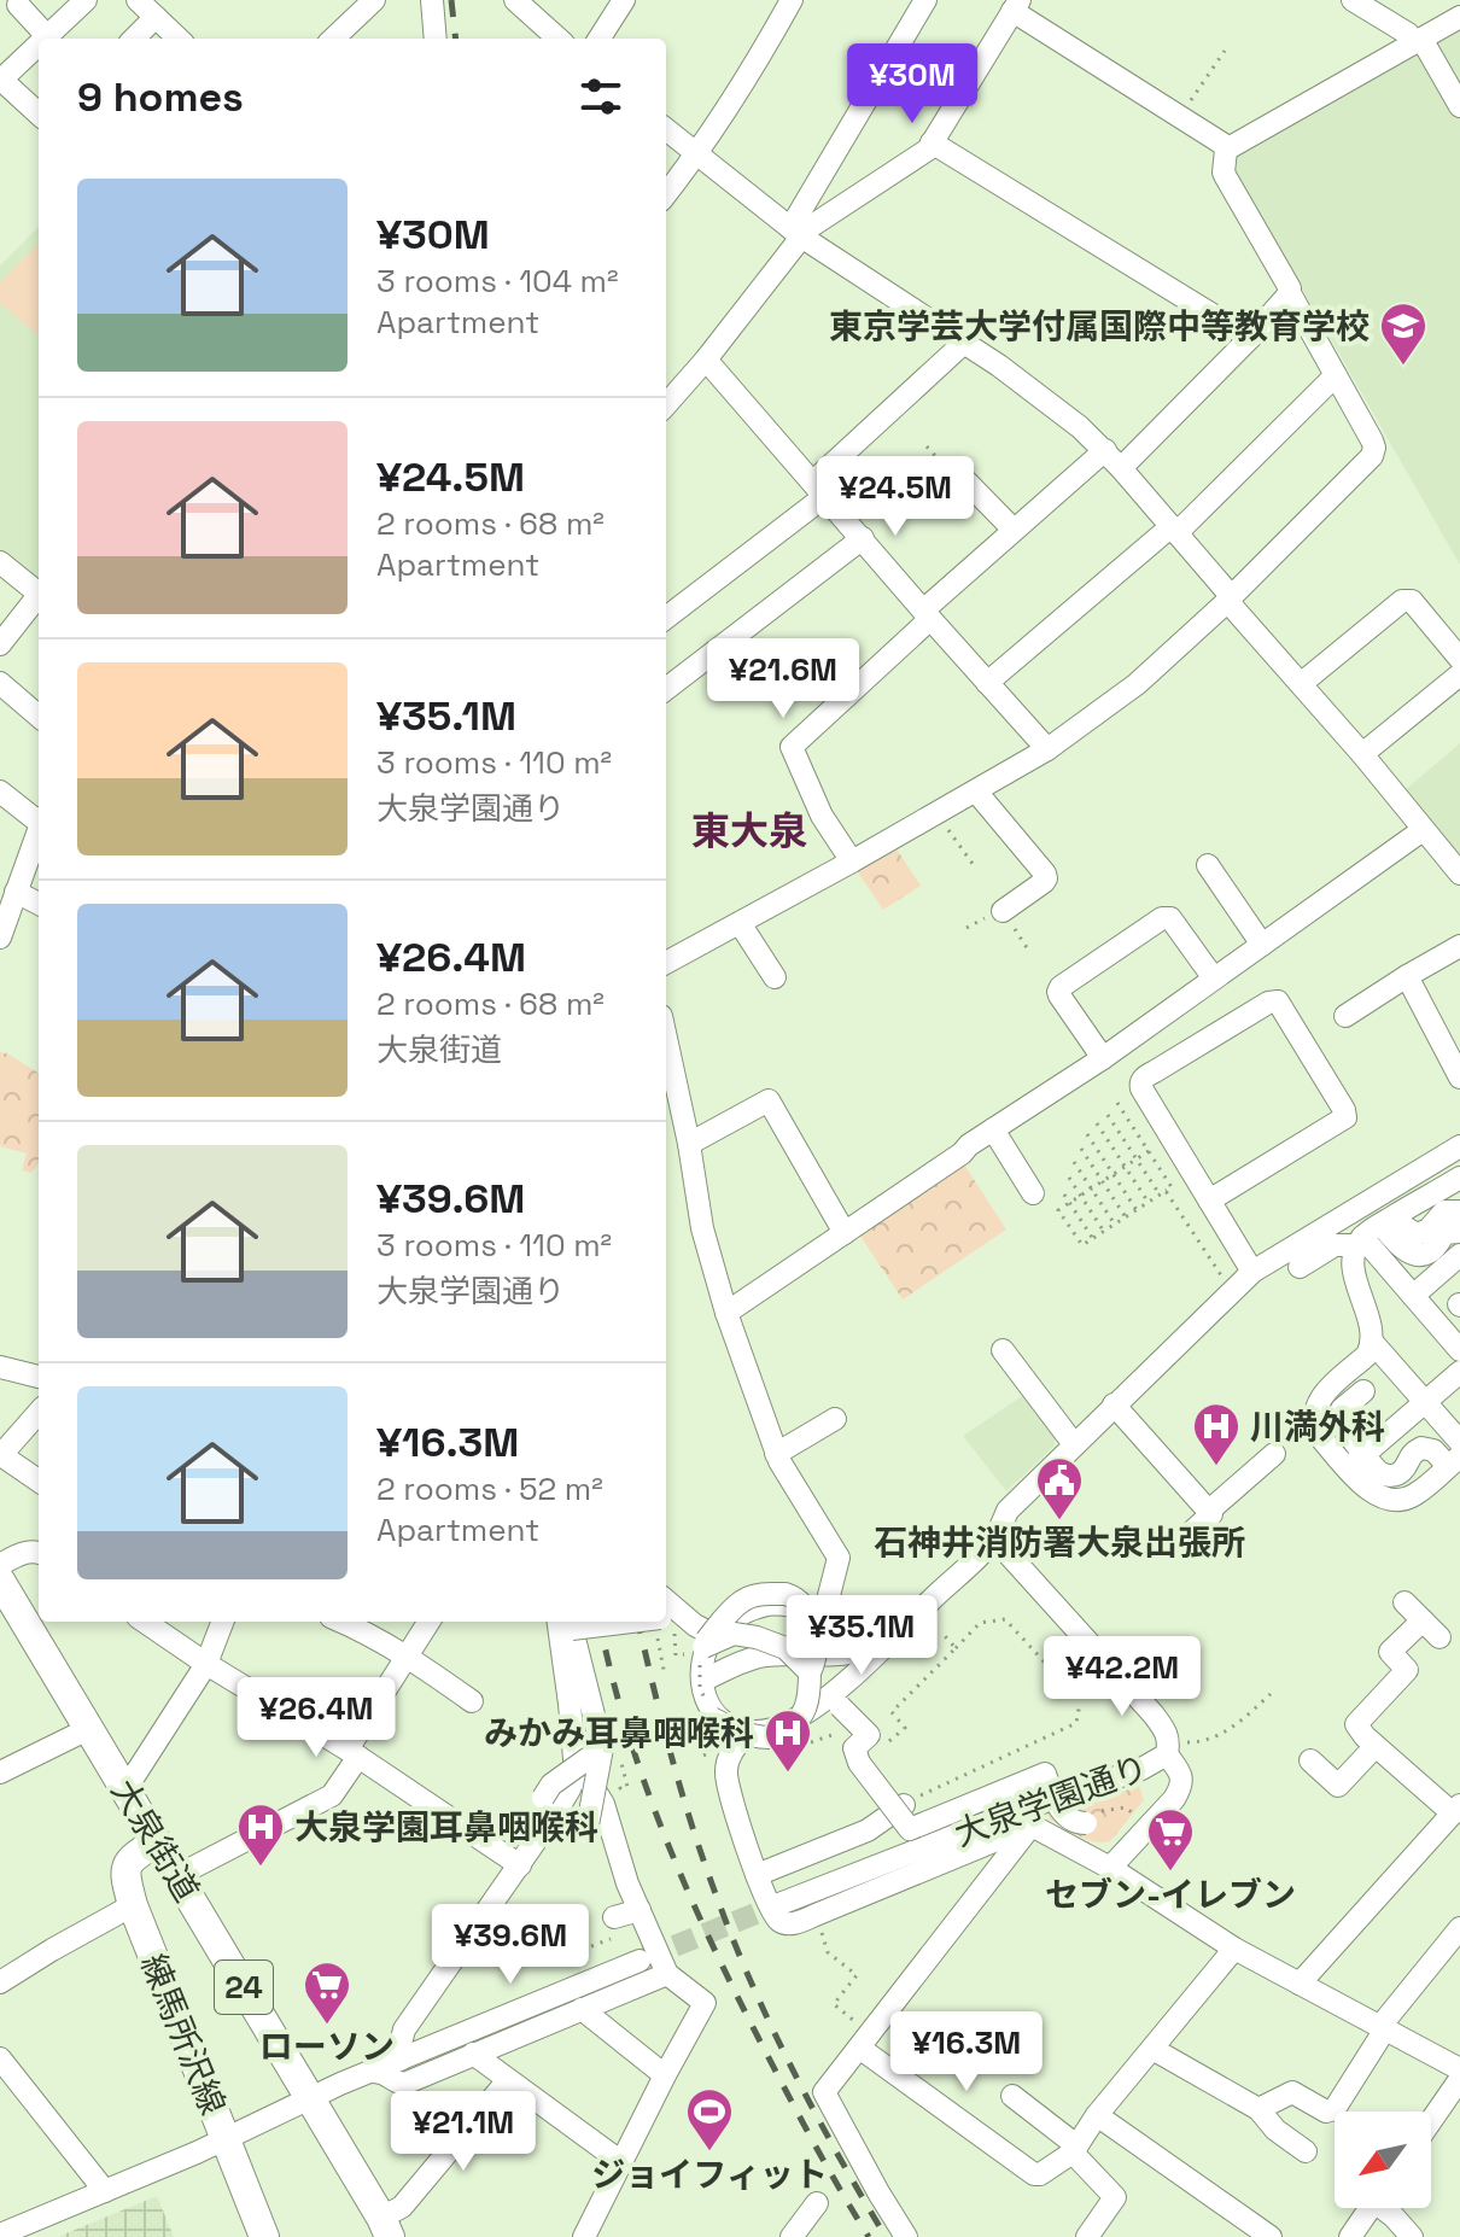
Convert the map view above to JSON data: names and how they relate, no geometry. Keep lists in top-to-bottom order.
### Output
{
  "streets": {
    "main road": ["大泉街道", "24", "練馬所沢線"],
    "street": ["大泉学園通り"]
  },
  "crossings": [
    ["大泉街道", "24"],
    ["大泉街道", "練馬所沢線"]
  ],
  "districts": ["東大泉"],
  "places": {
    "school or university": ["東京学芸大学付属国際中等教育学校"],
    "hospital": ["川満外科", "みかみ耳鼻咽喉科", "大泉学園耳鼻咽喉科"],
    "public building": ["石神井消防署大泉出張所"],
    "supermarket": ["セブン-イレブン", "ローソン"],
    "sports": ["ジョイフィット"]
  },
  "north": "bottom left",
  "page": {
    "heading": "9 homes",
    "price": [
      "¥30M",
      "¥24.5M",
      "¥21.6M",
      "¥35.1M",
      "¥42.2M",
      "¥26.4M",
      "¥39.6M",
      "¥16.3M",
      "¥21.1M"
    ],
    "list": [
      {
        "name": "¥30M",
        "note": "3 rooms · 104 m² · Apartment"
      },
      {
        "name": "¥24.5M",
        "note": "2 rooms · 68 m² · Apartment"
      },
      {
        "name": "¥35.1M",
        "note": "3 rooms · 110 m² · 大泉学園通り"
      },
      {
        "name": "¥26.4M",
        "note": "2 rooms · 68 m² · 大泉街道"
      },
      {
        "name": "¥39.6M",
        "note": "3 rooms · 110 m² · 大泉学園通り"
      },
      {
        "name": "¥16.3M",
        "note": "2 rooms · 52 m² · Apartment"
      }
    ]
  }
}
